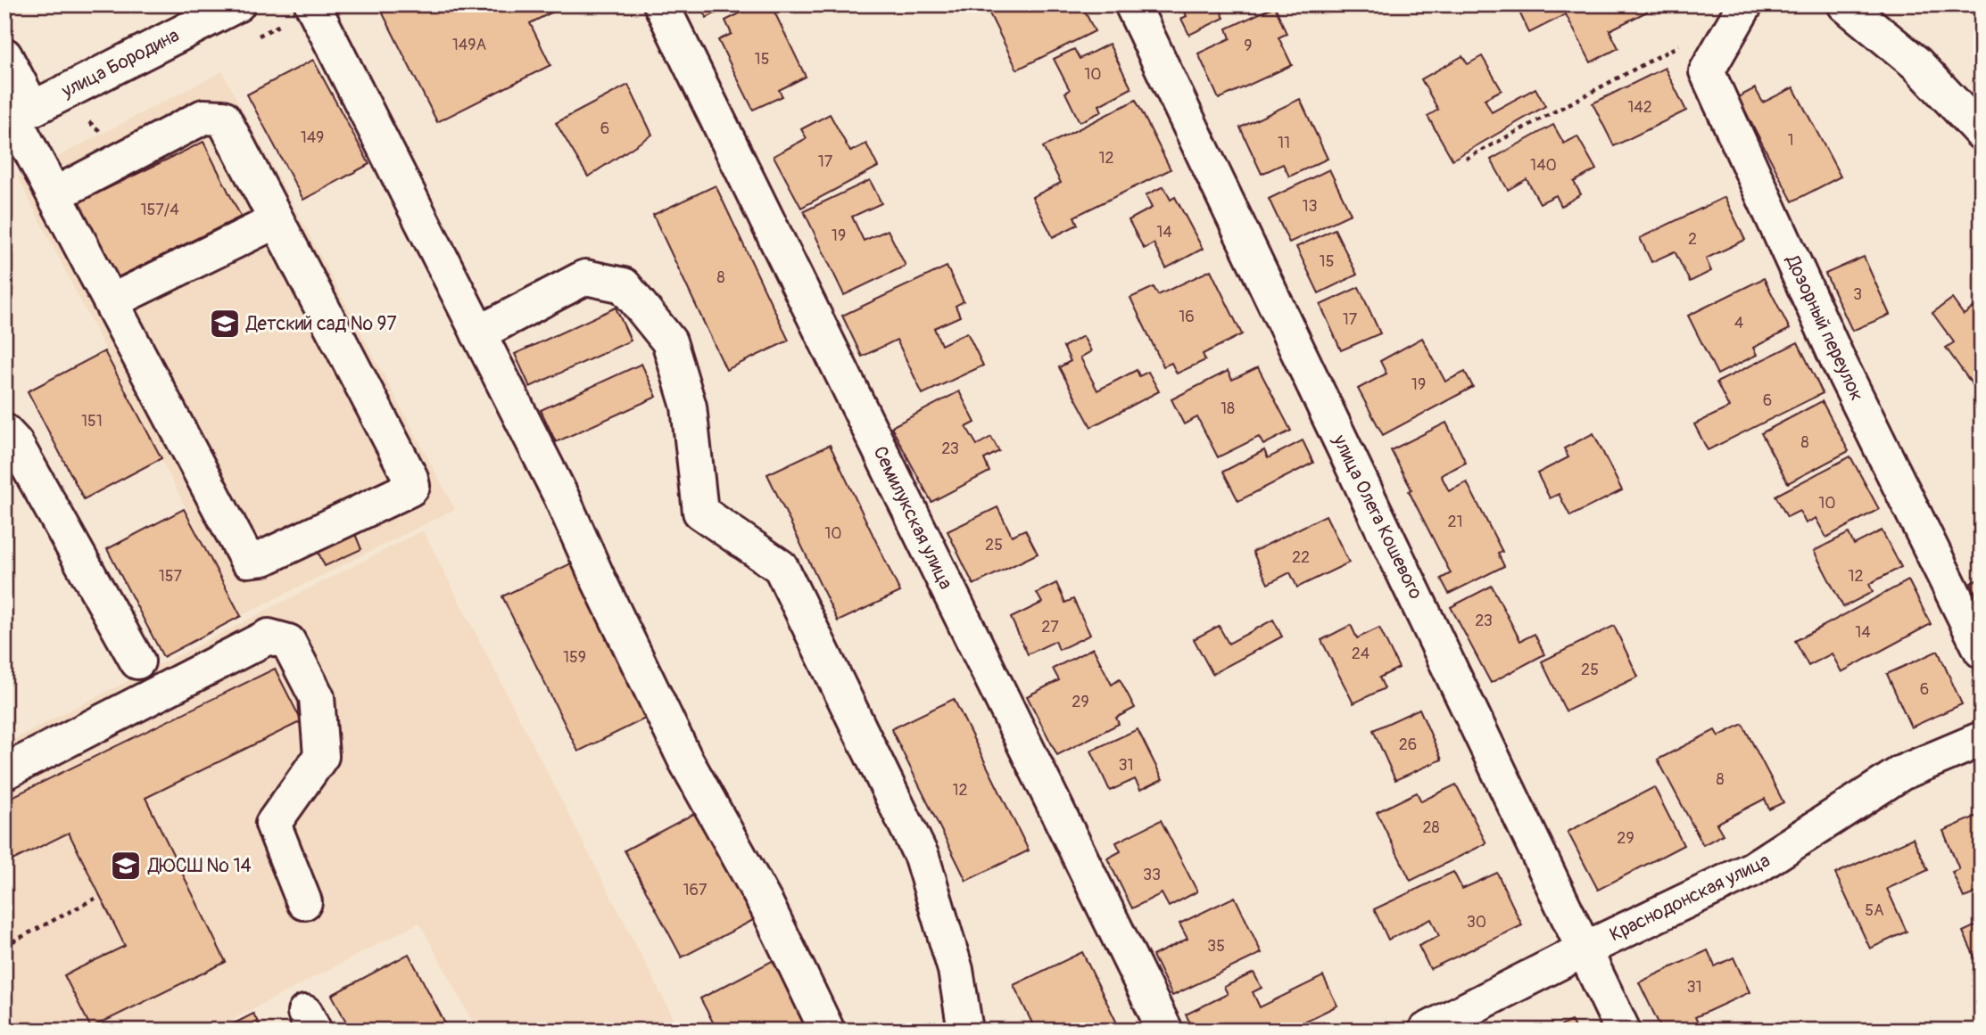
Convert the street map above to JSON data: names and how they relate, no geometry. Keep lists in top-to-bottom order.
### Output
{
  "streets": {
    "street": [
      "улица Бородина",
      "Дозорный переулок",
      "улица Олега Кошевого",
      "Семилукская улица",
      "Краснодонская улица"
    ]
  },
  "crossings": [
    ["улица Олега Кошевого", "Краснодонская улица"]
  ],
  "places": {
    "school or university": ["Детский сад № 97", "ДЮСШ № 14"]
  },
  "house_numbers": [
    "149А",
    "9",
    "15",
    "10",
    "142",
    "6",
    "149",
    "1",
    "11",
    "12",
    "17",
    "140",
    "13",
    "157/4",
    "14",
    "19",
    "2",
    "15",
    "8",
    "3",
    "16",
    "17",
    "4",
    "19",
    "6",
    "18",
    "151",
    "8",
    "23",
    "10",
    "21",
    "10",
    "25",
    "22",
    "157",
    "12",
    "23",
    "27",
    "14",
    "24",
    "159",
    "25",
    "6",
    "29",
    "26",
    "31",
    "8",
    "12",
    "28",
    "29",
    "33",
    "167",
    "5А",
    "30",
    "35",
    "31"
  ]
}
